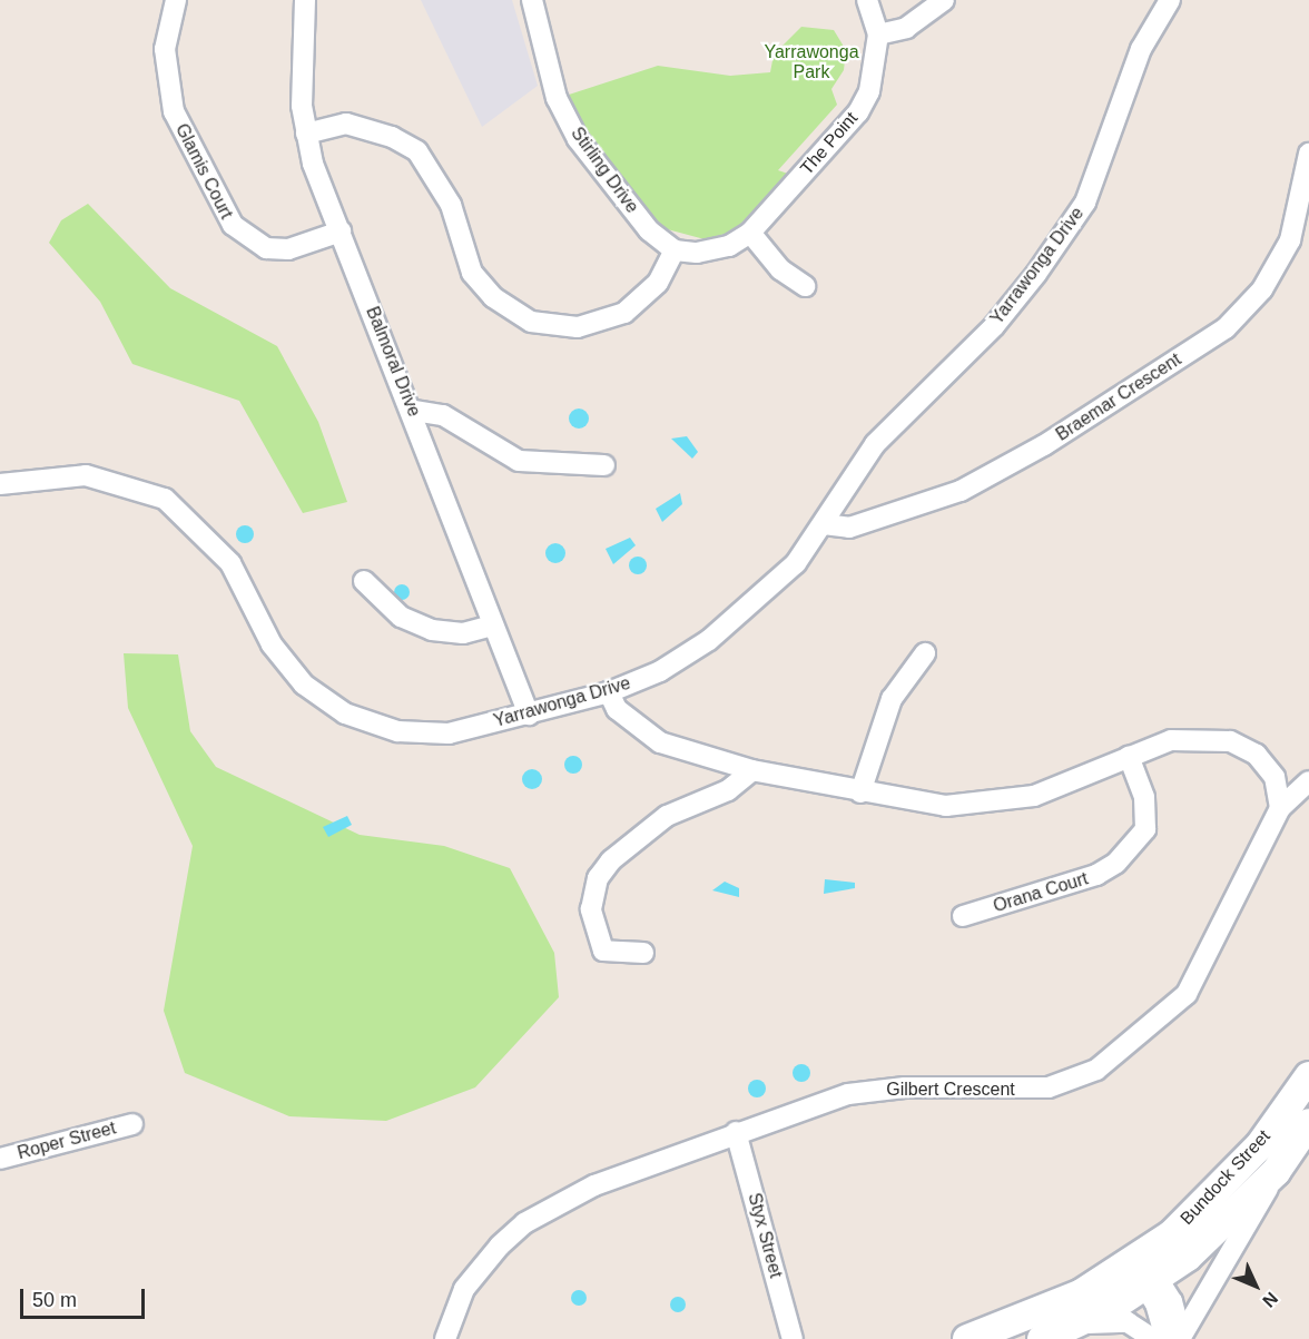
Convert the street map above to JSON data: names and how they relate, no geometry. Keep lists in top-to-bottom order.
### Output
{
  "streets": {
    "main road": ["Bundock Street"],
    "street": [
      "The Point",
      "Stirling Drive",
      "Glamis Court",
      "Yarrawonga Drive",
      "Balmoral Drive",
      "Braemar Crescent",
      "Orana Court",
      "Gilbert Crescent",
      "Roper Street",
      "Styx Street"
    ]
  },
  "crossings": [
    ["The Point", "Stirling Drive"],
    ["Glamis Court", "Balmoral Drive"],
    ["Yarrawonga Drive", "Balmoral Drive"],
    ["Yarrawonga Drive", "Braemar Crescent"],
    ["Gilbert Crescent", "Styx Street"]
  ],
  "parks": ["Yarrawonga Park"],
  "scale_bar": "50 m",
  "north": "bottom right"
}
